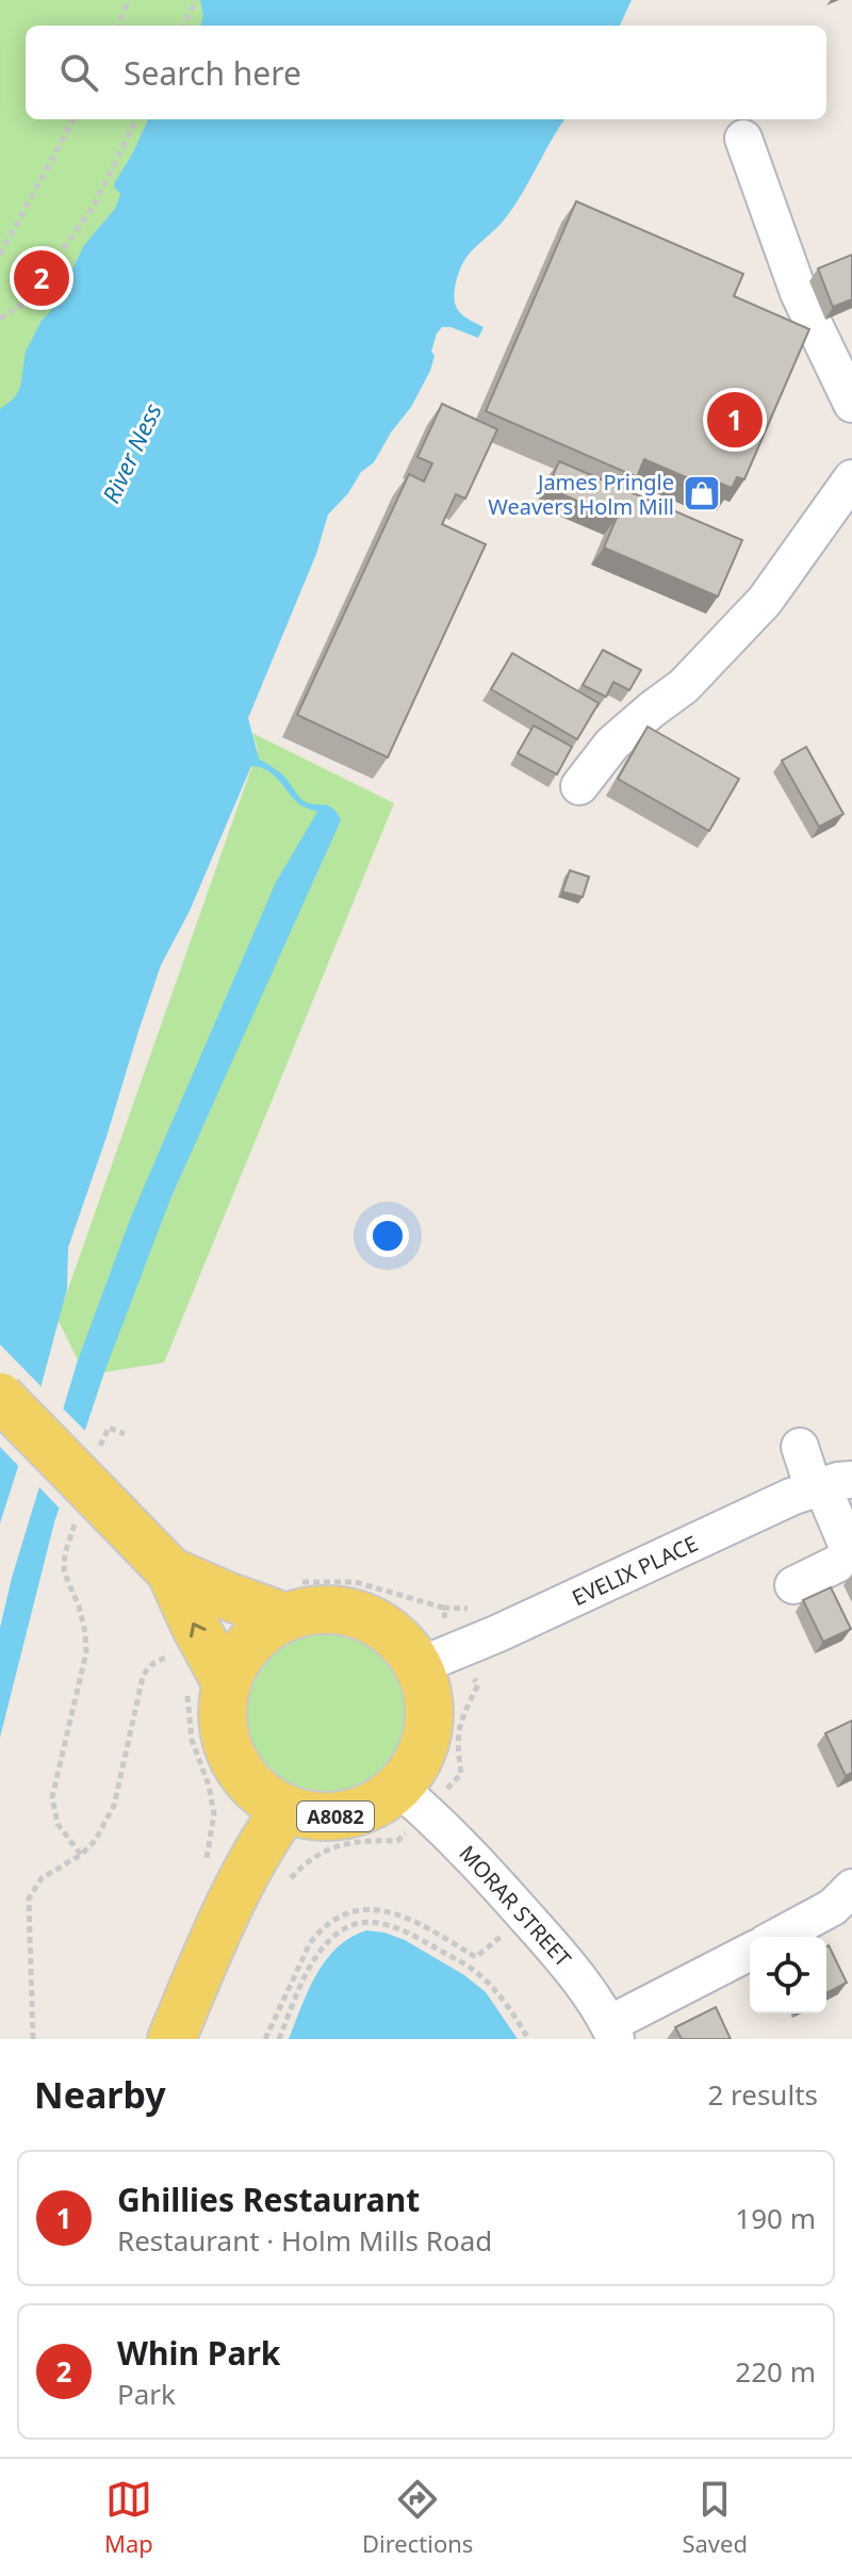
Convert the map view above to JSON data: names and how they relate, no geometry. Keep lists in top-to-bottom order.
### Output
{
  "streets": {
    "main road": ["A8082"],
    "street": ["EVELIX PLACE", "MORAR STREET"]
  },
  "crossings": [
    ["EVELIX PLACE", "A8082"],
    ["EVELIX PLACE", "MORAR STREET"],
    ["A8082", "MORAR STREET"]
  ],
  "water": ["River Ness"],
  "places": {
    "shop": ["James Pringle Weavers Holm Mill"]
  },
  "page": {
    "search": "Search here",
    "pins": ["2", "1"],
    "heading": ["Nearby", "2 results"],
    "list": [
      {
        "mark": "1",
        "name": "Ghillies Restaurant",
        "note": "Restaurant · Holm Mills Road",
        "value": "190 m"
      },
      {
        "mark": "2",
        "name": "Whin Park",
        "note": "Park",
        "value": "220 m"
      }
    ],
    "nav": ["Map", "Directions", "Saved"]
  }
}
